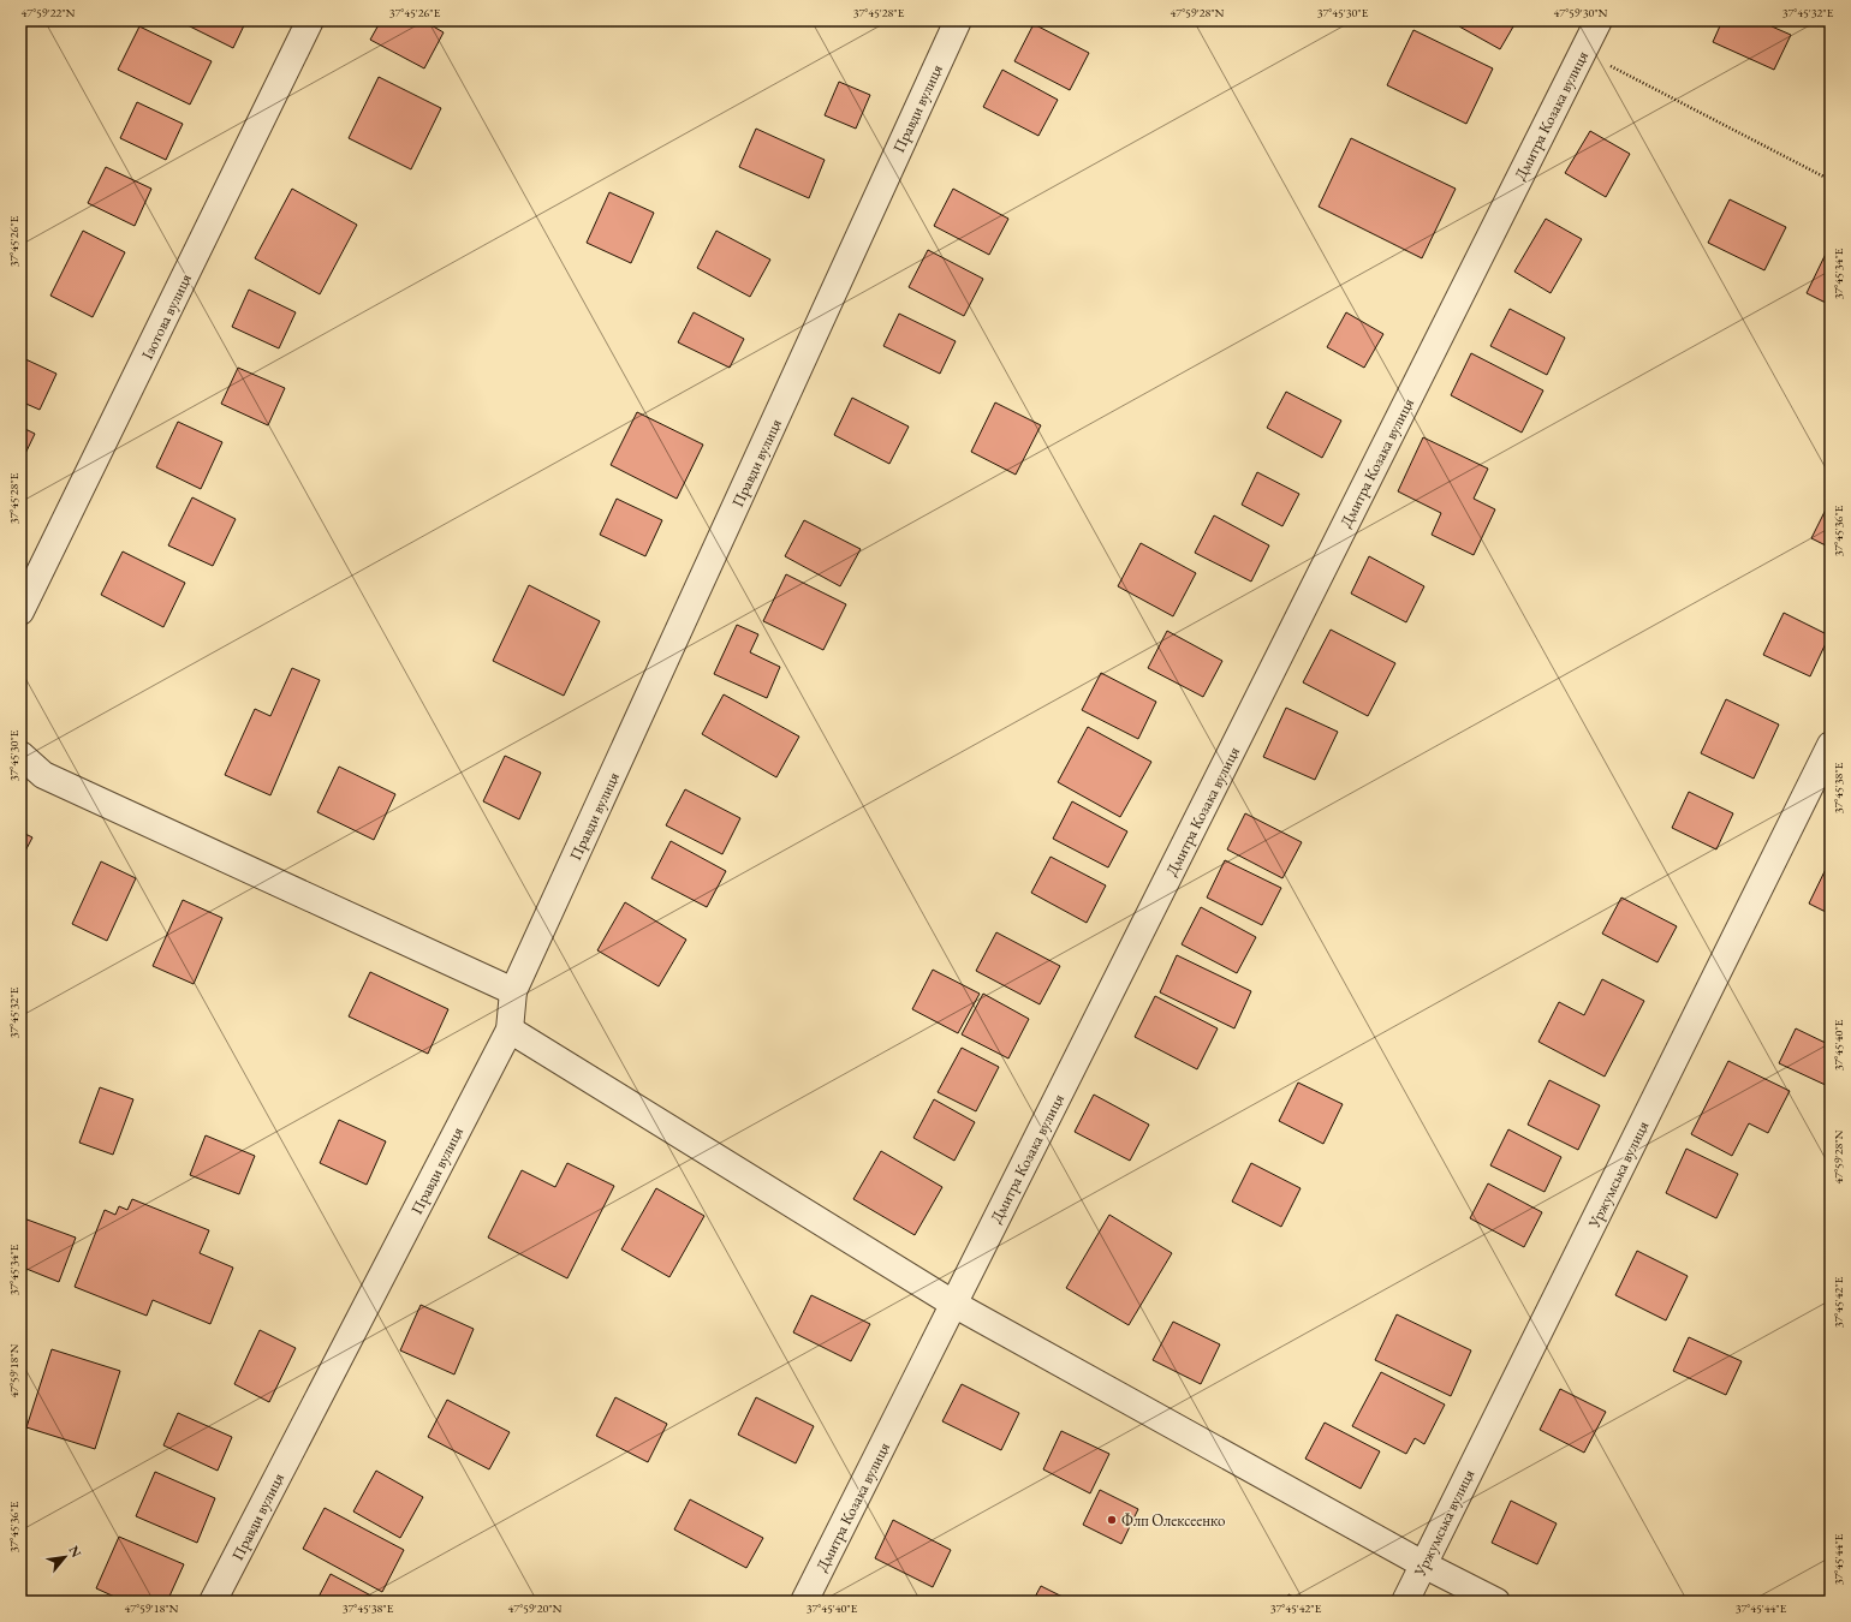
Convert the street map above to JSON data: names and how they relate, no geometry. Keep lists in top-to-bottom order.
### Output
{
  "streets": {
    "street": [
      "Правди вулиця",
      "Дмитра Козака вулиця",
      "Ізотова вулиця",
      "Уржумська вулиця"
    ]
  },
  "places": ["Флп Олексеенко"],
  "north": "top right",
  "coordinates": [
    "47°59'22\"N",
    "37°45'26\"E",
    "37°45'28\"E",
    "47°59'28\"N",
    "37°45'30\"E",
    "47°59'30\"N",
    "37°45'32\"E",
    "37°45'34\"E",
    "37°45'36\"E",
    "37°45'38\"E",
    "37°45'40\"E",
    "37°45'42\"E",
    "47°59'18\"N",
    "37°45'44\"E",
    "47°59'20\"N"
  ]
}
